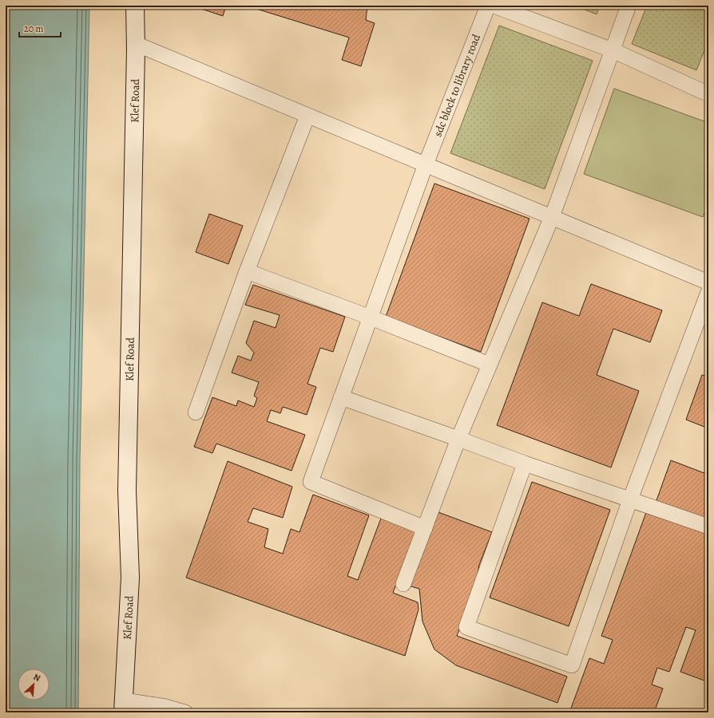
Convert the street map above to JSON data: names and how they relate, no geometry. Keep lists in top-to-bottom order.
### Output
{
  "streets": {
    "main road": ["Klef Road"],
    "street": ["sdc block to library road"]
  },
  "scale_bar": "20 m",
  "north": "top right"
}
